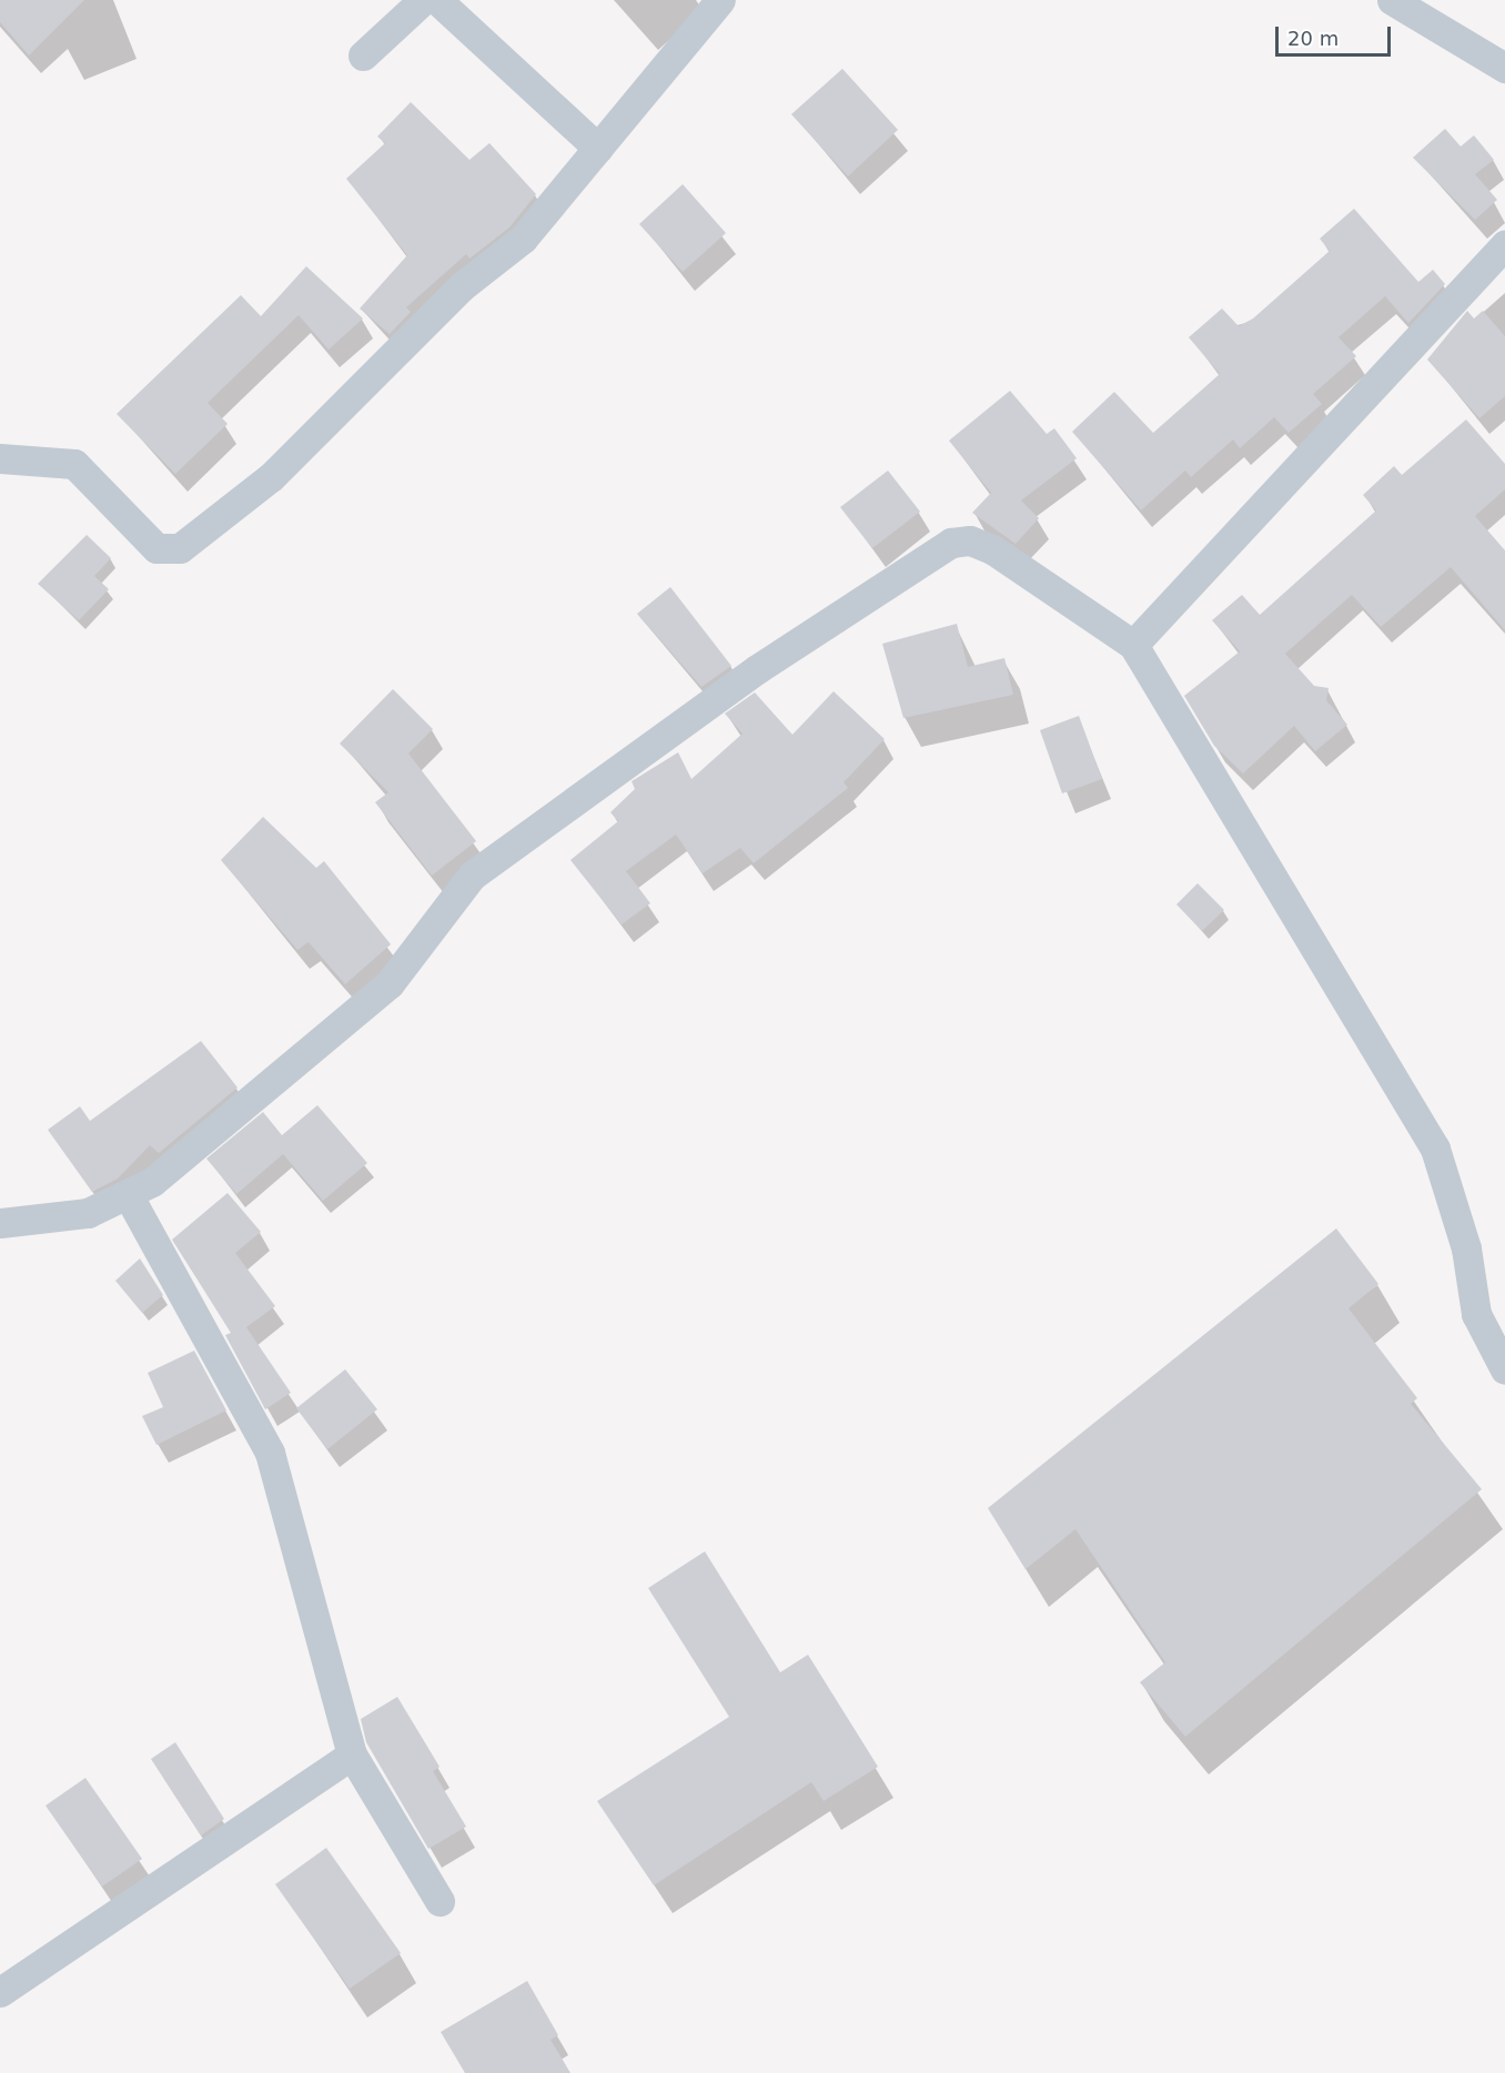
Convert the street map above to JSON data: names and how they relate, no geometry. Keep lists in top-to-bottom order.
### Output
{
  "scale_bar": "20 m"
}
